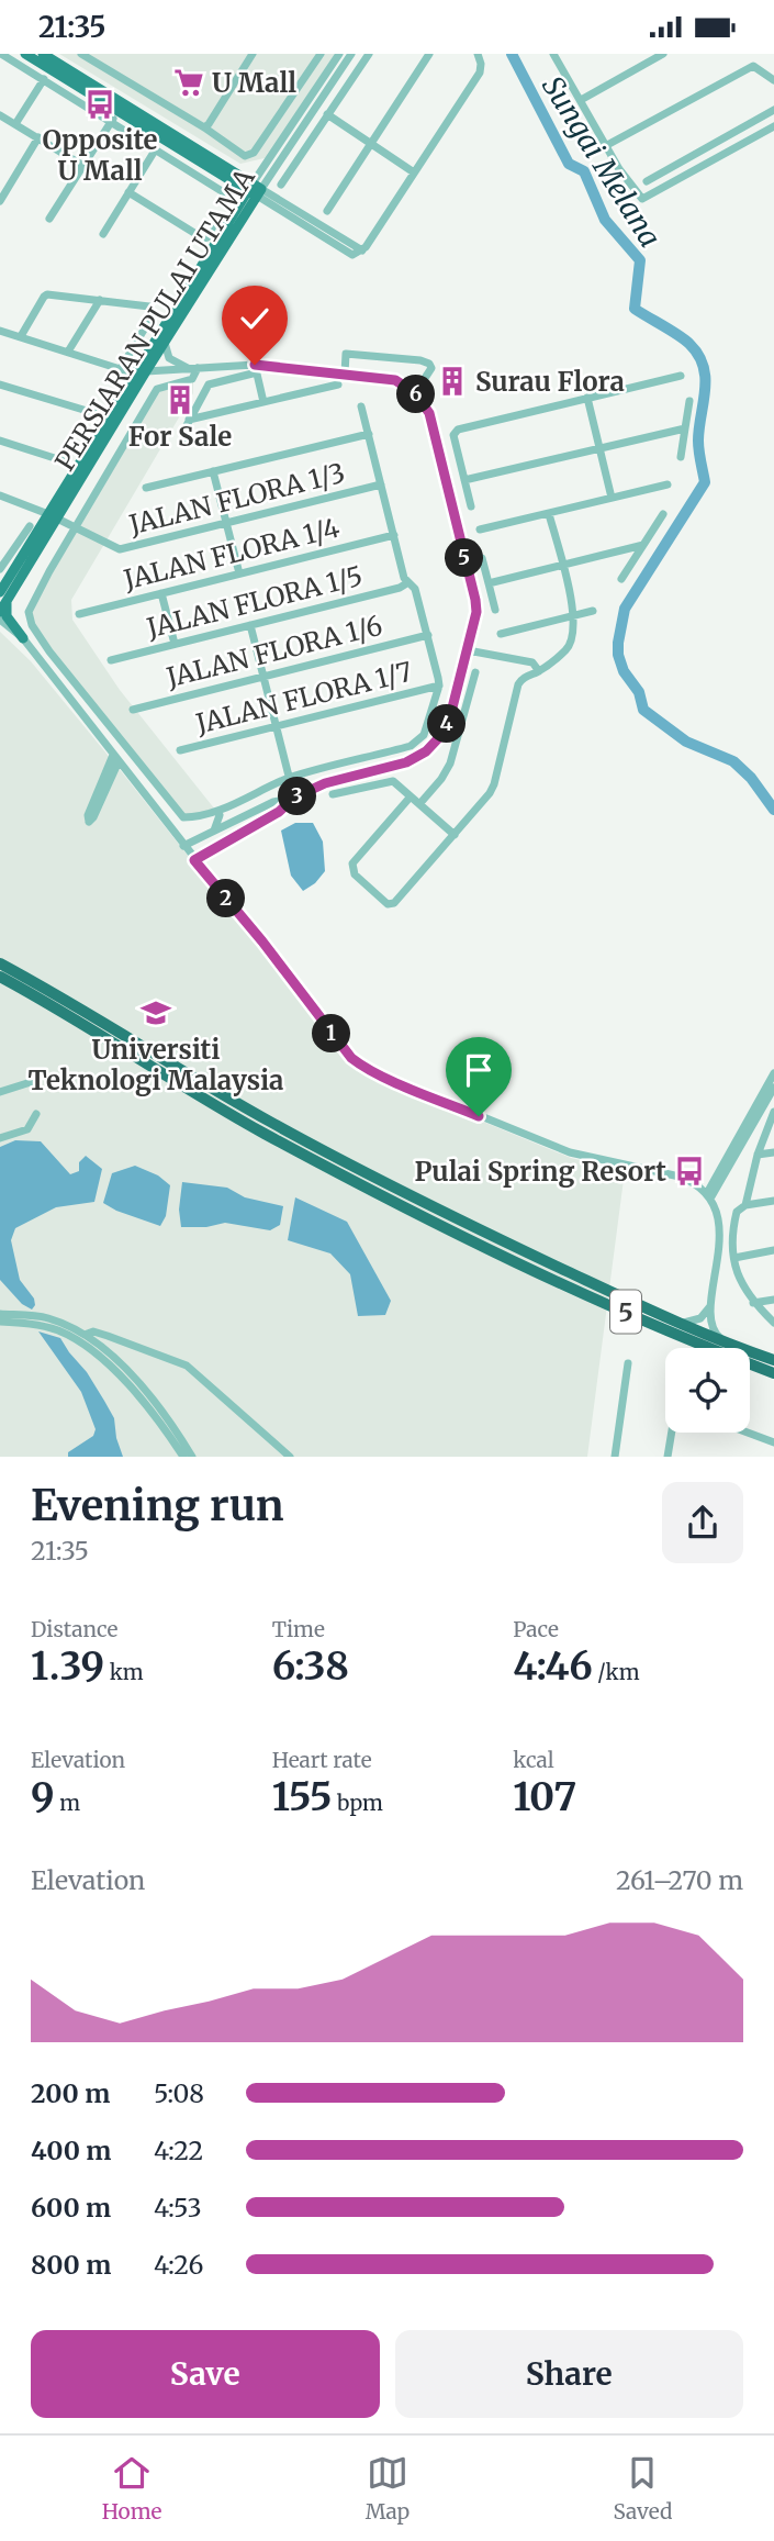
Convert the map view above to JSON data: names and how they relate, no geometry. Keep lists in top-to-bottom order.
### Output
{
  "streets": {
    "highway": ["5"],
    "main road": ["PERSIARAN PULAI UTAMA"],
    "street": [
      "JALAN FLORA 1/3",
      "JALAN FLORA 1/4",
      "JALAN FLORA 1/5",
      "JALAN FLORA 1/6",
      "JALAN FLORA 1/7"
    ]
  },
  "water": ["Sungai Melana"],
  "places": {
    "supermarket": ["U Mall"],
    "bus stop": ["Opposite U Mall", "Pulai Spring Resort"],
    "building": ["Surau Flora", "For Sale"],
    "school or university": ["Universiti Teknologi Malaysia"]
  },
  "page": {
    "status": "21:35",
    "pins": [
      "6",
      "5",
      "4",
      "3",
      "2",
      "1"
    ],
    "heading": ["Evening run", "21:35"],
    "stats": [
      ["Distance", "1.39 km"],
      ["Time", "6:38"],
      ["Pace", "4:46 /km"],
      ["Elevation", "9 m"],
      ["Heart rate", "155 bpm"],
      ["kcal", "107"]
    ],
    "chart": ["Elevation", "261–270 m"],
    "list": [
      {
        "name": "200 m",
        "note": "5:08"
      },
      {
        "name": "400 m",
        "note": "4:22"
      },
      {
        "name": "600 m",
        "note": "4:53"
      },
      {
        "name": "800 m",
        "note": "4:26"
      }
    ],
    "buttons": ["Save", "Share"],
    "tabs": ["Home", "Map", "Saved"]
  }
}
